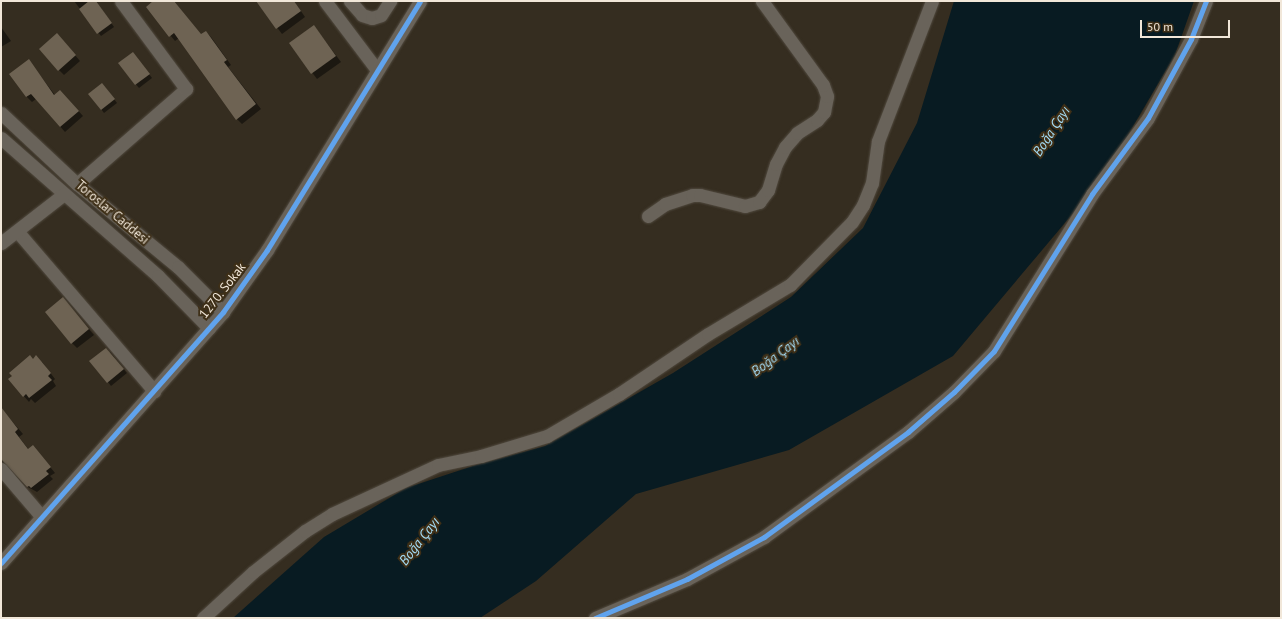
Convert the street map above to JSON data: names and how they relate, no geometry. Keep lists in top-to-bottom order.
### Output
{
  "streets": {
    "street": ["Toroslar Caddesi", "1270. Sokak"]
  },
  "crossings": [
    ["Toroslar Caddesi", "1270. Sokak"]
  ],
  "water": ["Boğa Çayı"],
  "scale_bar": "50 m"
}
